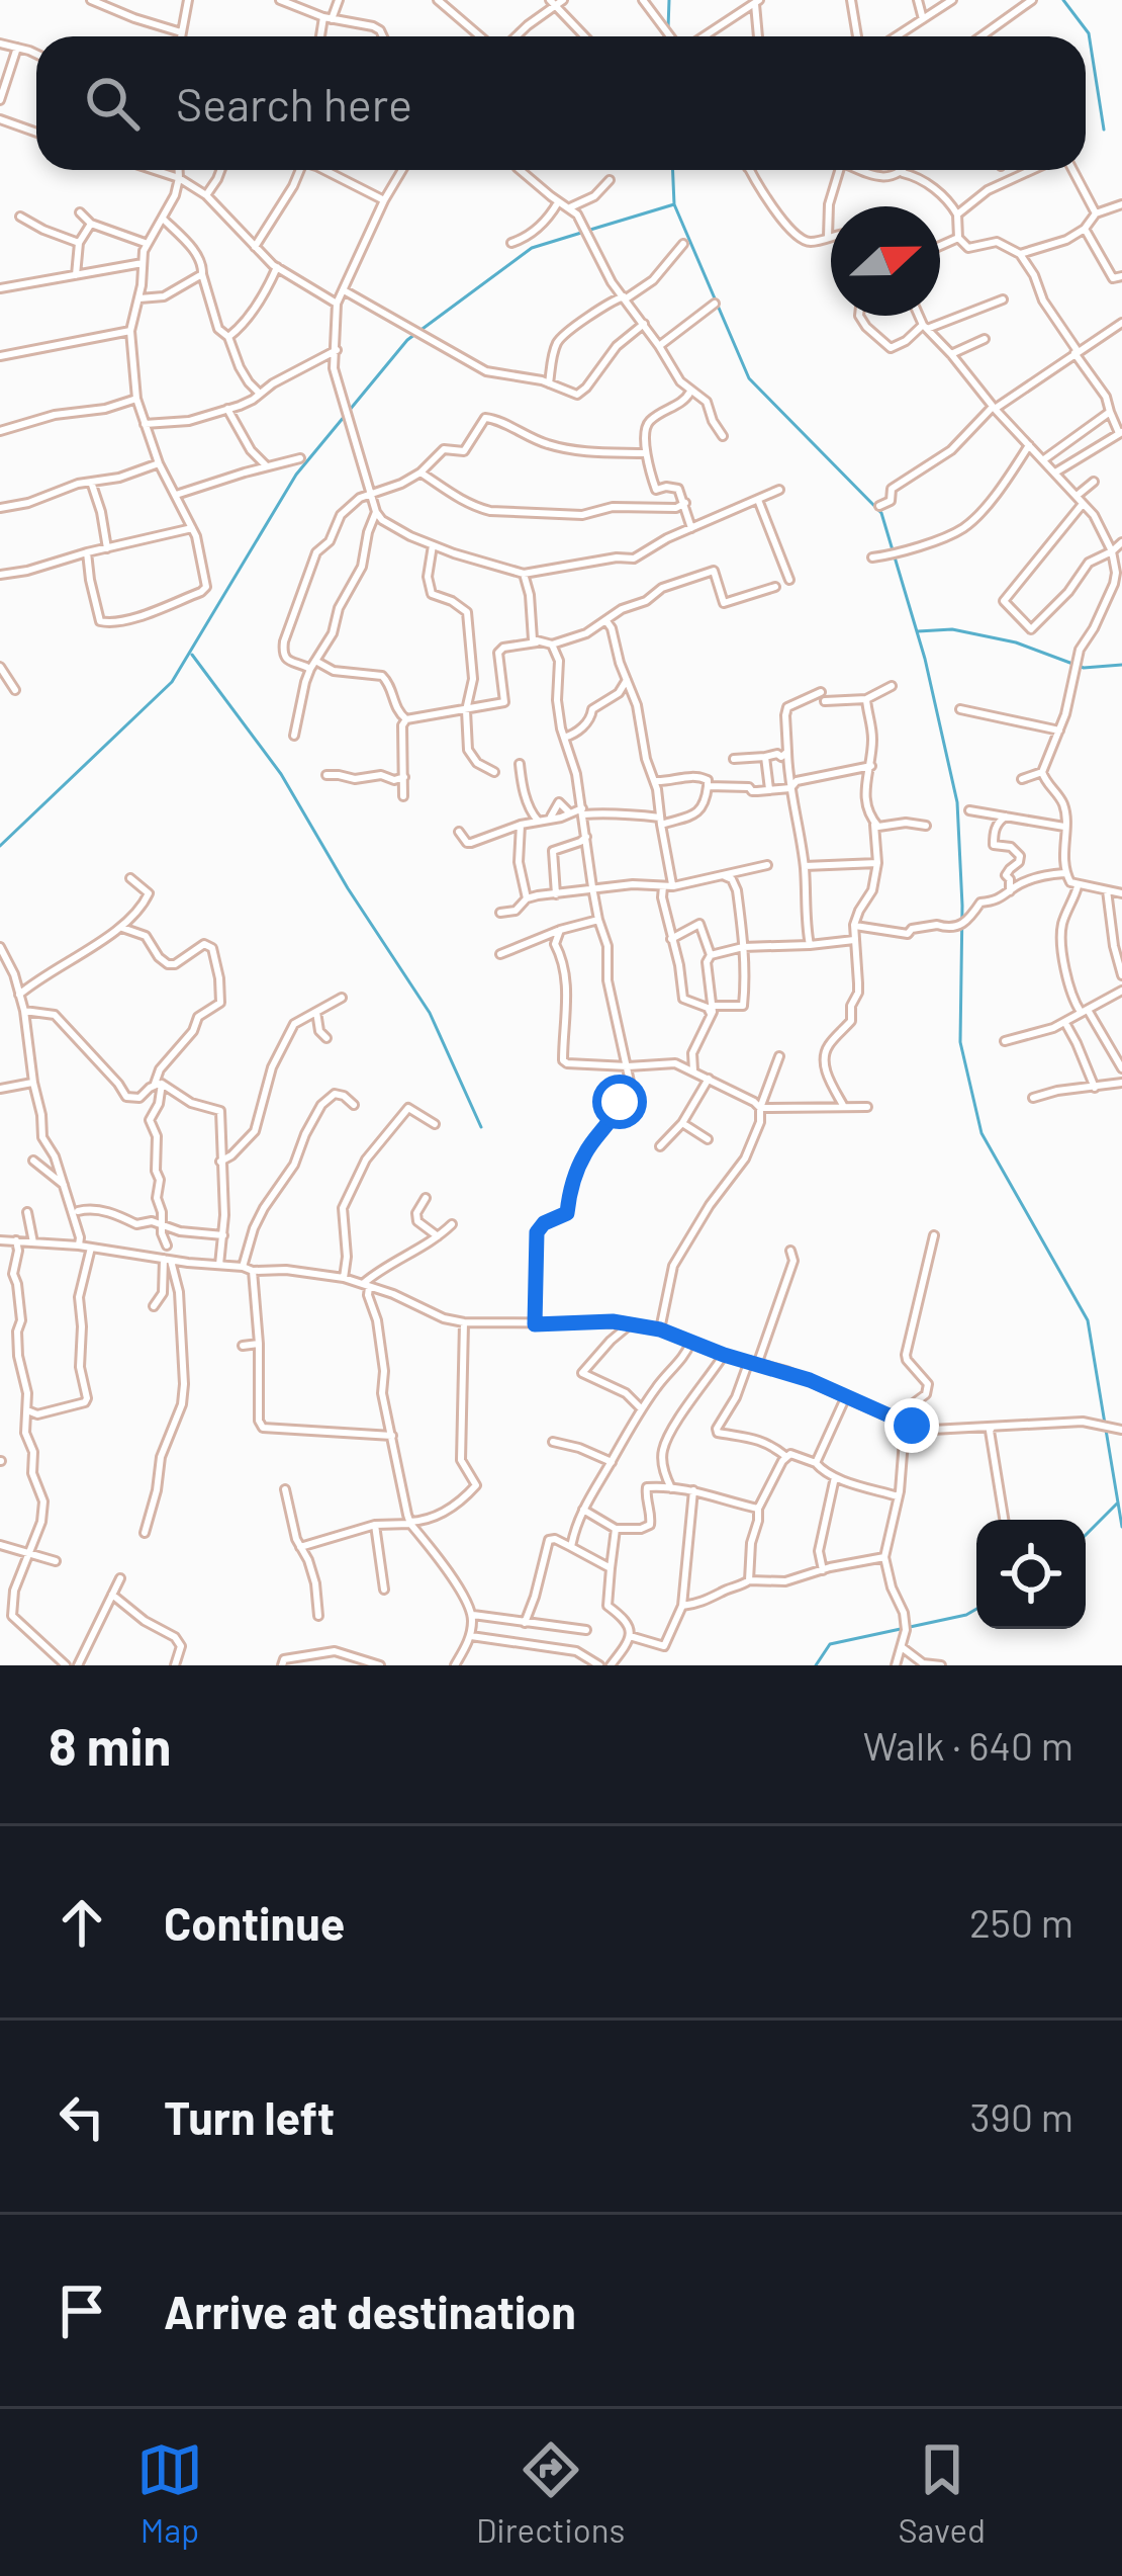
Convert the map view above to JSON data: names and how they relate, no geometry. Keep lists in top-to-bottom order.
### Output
{
  "north": "right",
  "page": {
    "search": "Search here",
    "heading": ["8 min", "Walk · 640 m"],
    "list": [
      ["Continue", "250 m"],
      ["Turn left", "390 m"],
      "Arrive at destination"
    ],
    "nav": ["Map", "Directions", "Saved"]
  }
}
